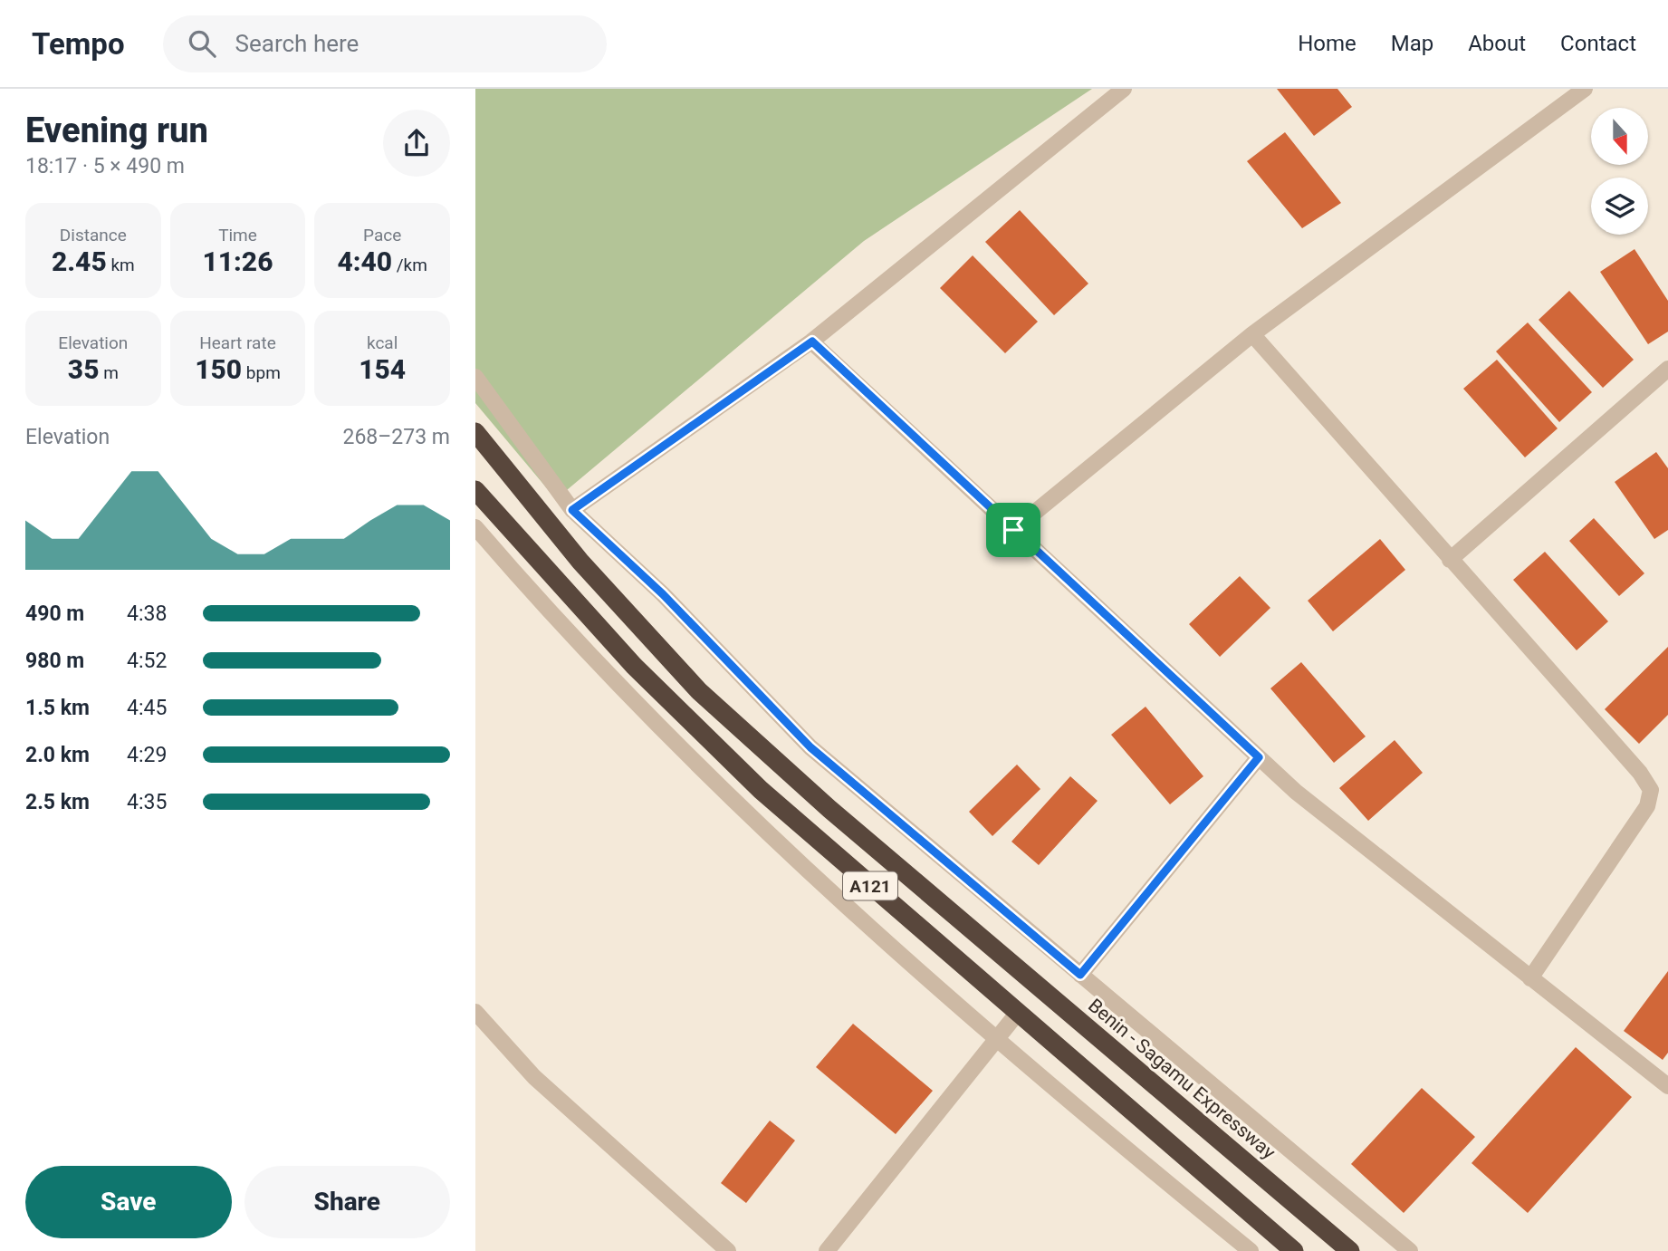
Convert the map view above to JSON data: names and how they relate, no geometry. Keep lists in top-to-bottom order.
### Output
{
  "streets": {
    "highway": ["A121", "Benin - Sagamu Expressway"]
  },
  "north": "bottom",
  "page": {
    "header": "Tempo",
    "search": "Search here",
    "nav": [
      "Home",
      "Map",
      "About",
      "Contact"
    ],
    "heading": ["Evening run", "18:17 · 5 × 490 m"],
    "stats": [
      ["Distance", "2.45 km"],
      ["Time", "11:26"],
      ["Pace", "4:40 /km"],
      ["Elevation", "35 m"],
      ["Heart rate", "150 bpm"],
      ["kcal", "154"]
    ],
    "chart": ["Elevation", "268–273 m"],
    "list": [
      {
        "name": "490 m",
        "note": "4:38"
      },
      {
        "name": "980 m",
        "note": "4:52"
      },
      {
        "name": "1.5 km",
        "note": "4:45"
      },
      {
        "name": "2.0 km",
        "note": "4:29"
      },
      {
        "name": "2.5 km",
        "note": "4:35"
      }
    ],
    "buttons": ["Save", "Share"]
  }
}
